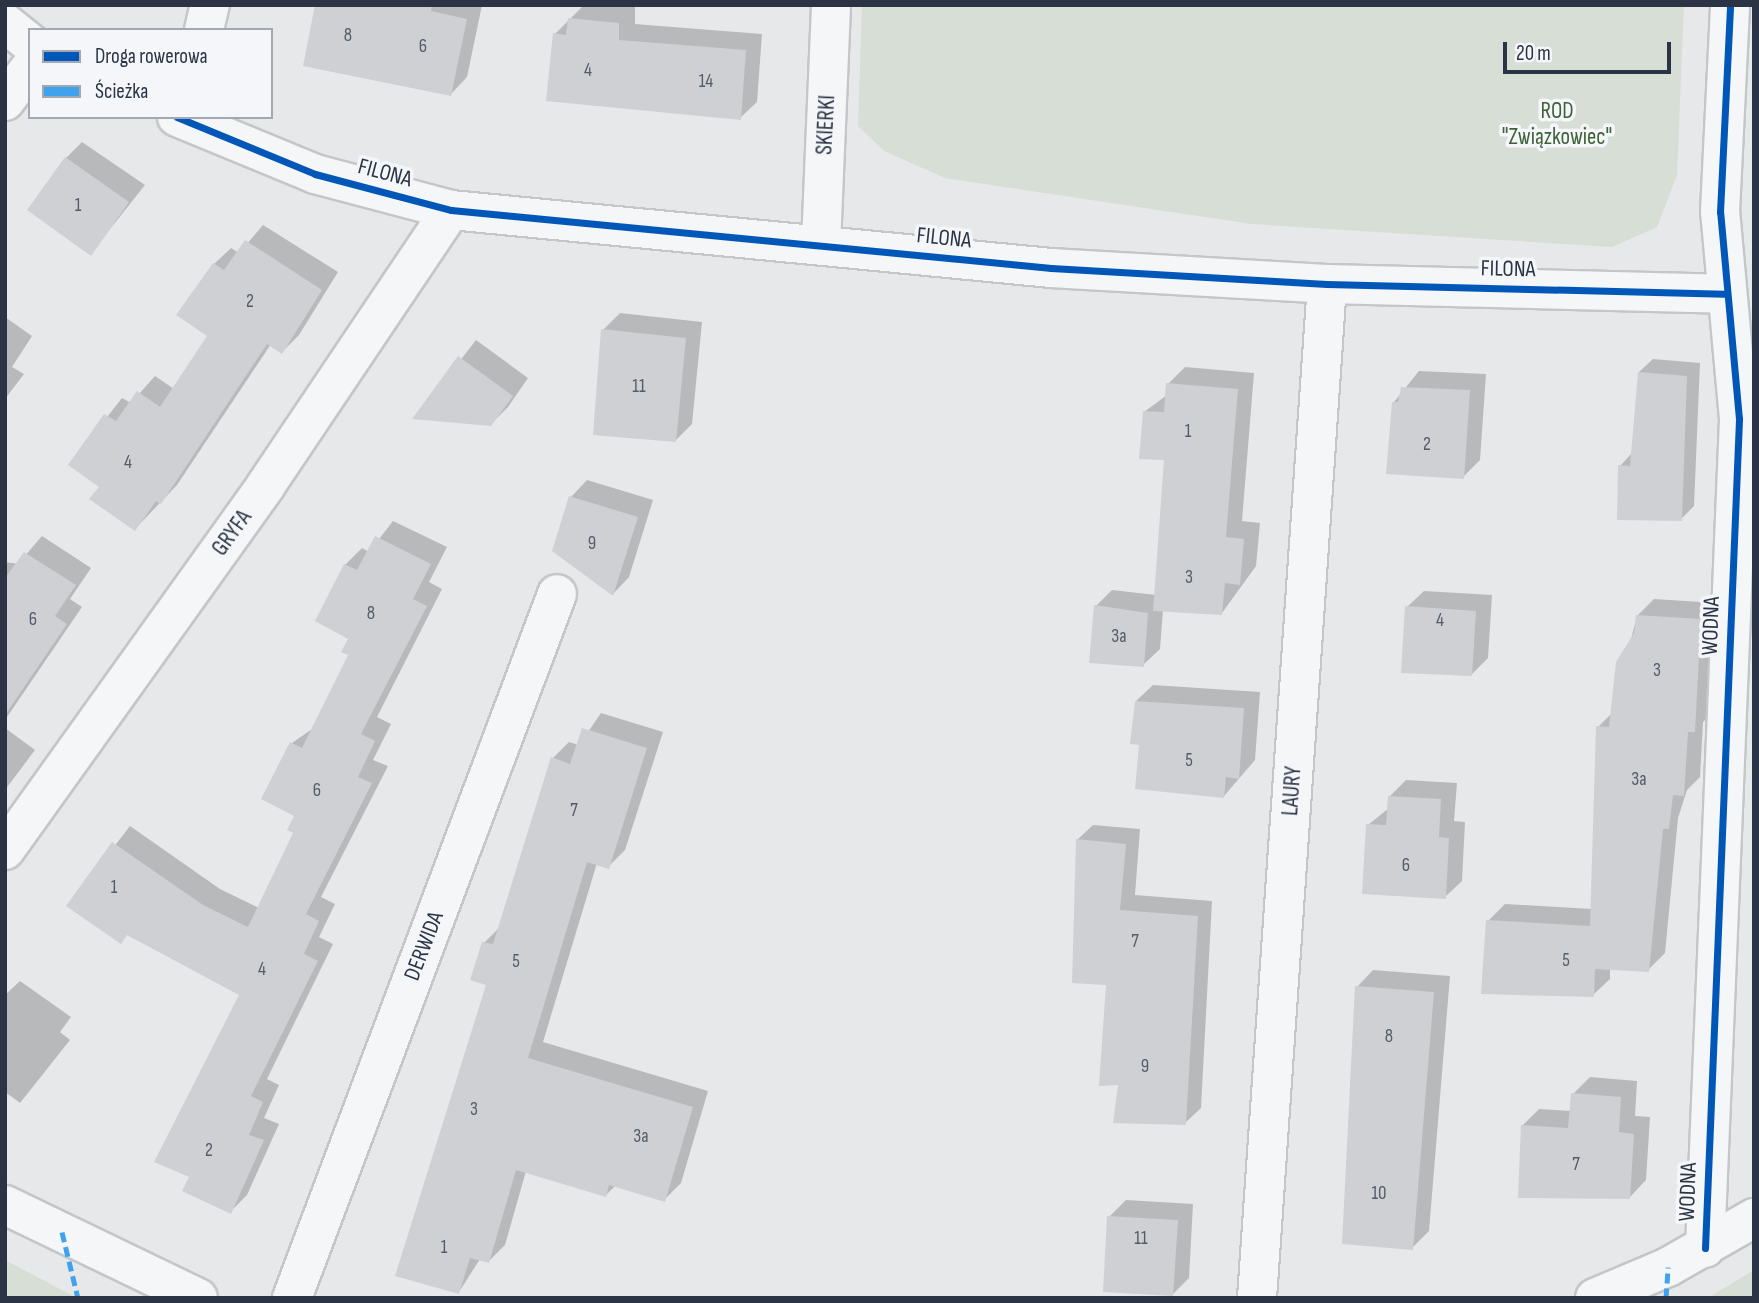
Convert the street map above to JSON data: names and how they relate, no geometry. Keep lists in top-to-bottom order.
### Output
{
  "streets": {
    "street": [
      "SKIERKI",
      "FILONA",
      "GRYFA",
      "WODNA",
      "LAURY",
      "DERWIDA"
    ]
  },
  "crossings": [
    ["SKIERKI", "FILONA"],
    ["FILONA", "GRYFA"],
    ["FILONA", "WODNA"],
    ["FILONA", "LAURY"]
  ],
  "parks": ["ROD \"Związkowiec\""],
  "house_numbers": [
    "8",
    "6",
    "4",
    "14",
    "1",
    "2",
    "11",
    "1",
    "2",
    "4",
    "9",
    "3",
    "8",
    "6",
    "4",
    "3a",
    "3",
    "5",
    "3a",
    "6",
    "7",
    "6",
    "1",
    "7",
    "5",
    "5",
    "4",
    "8",
    "9",
    "3",
    "3a",
    "2",
    "7",
    "10",
    "11",
    "1"
  ],
  "legend": ["Droga rowerowa", "Ścieżka"],
  "scale_bar": "20 m"
}
